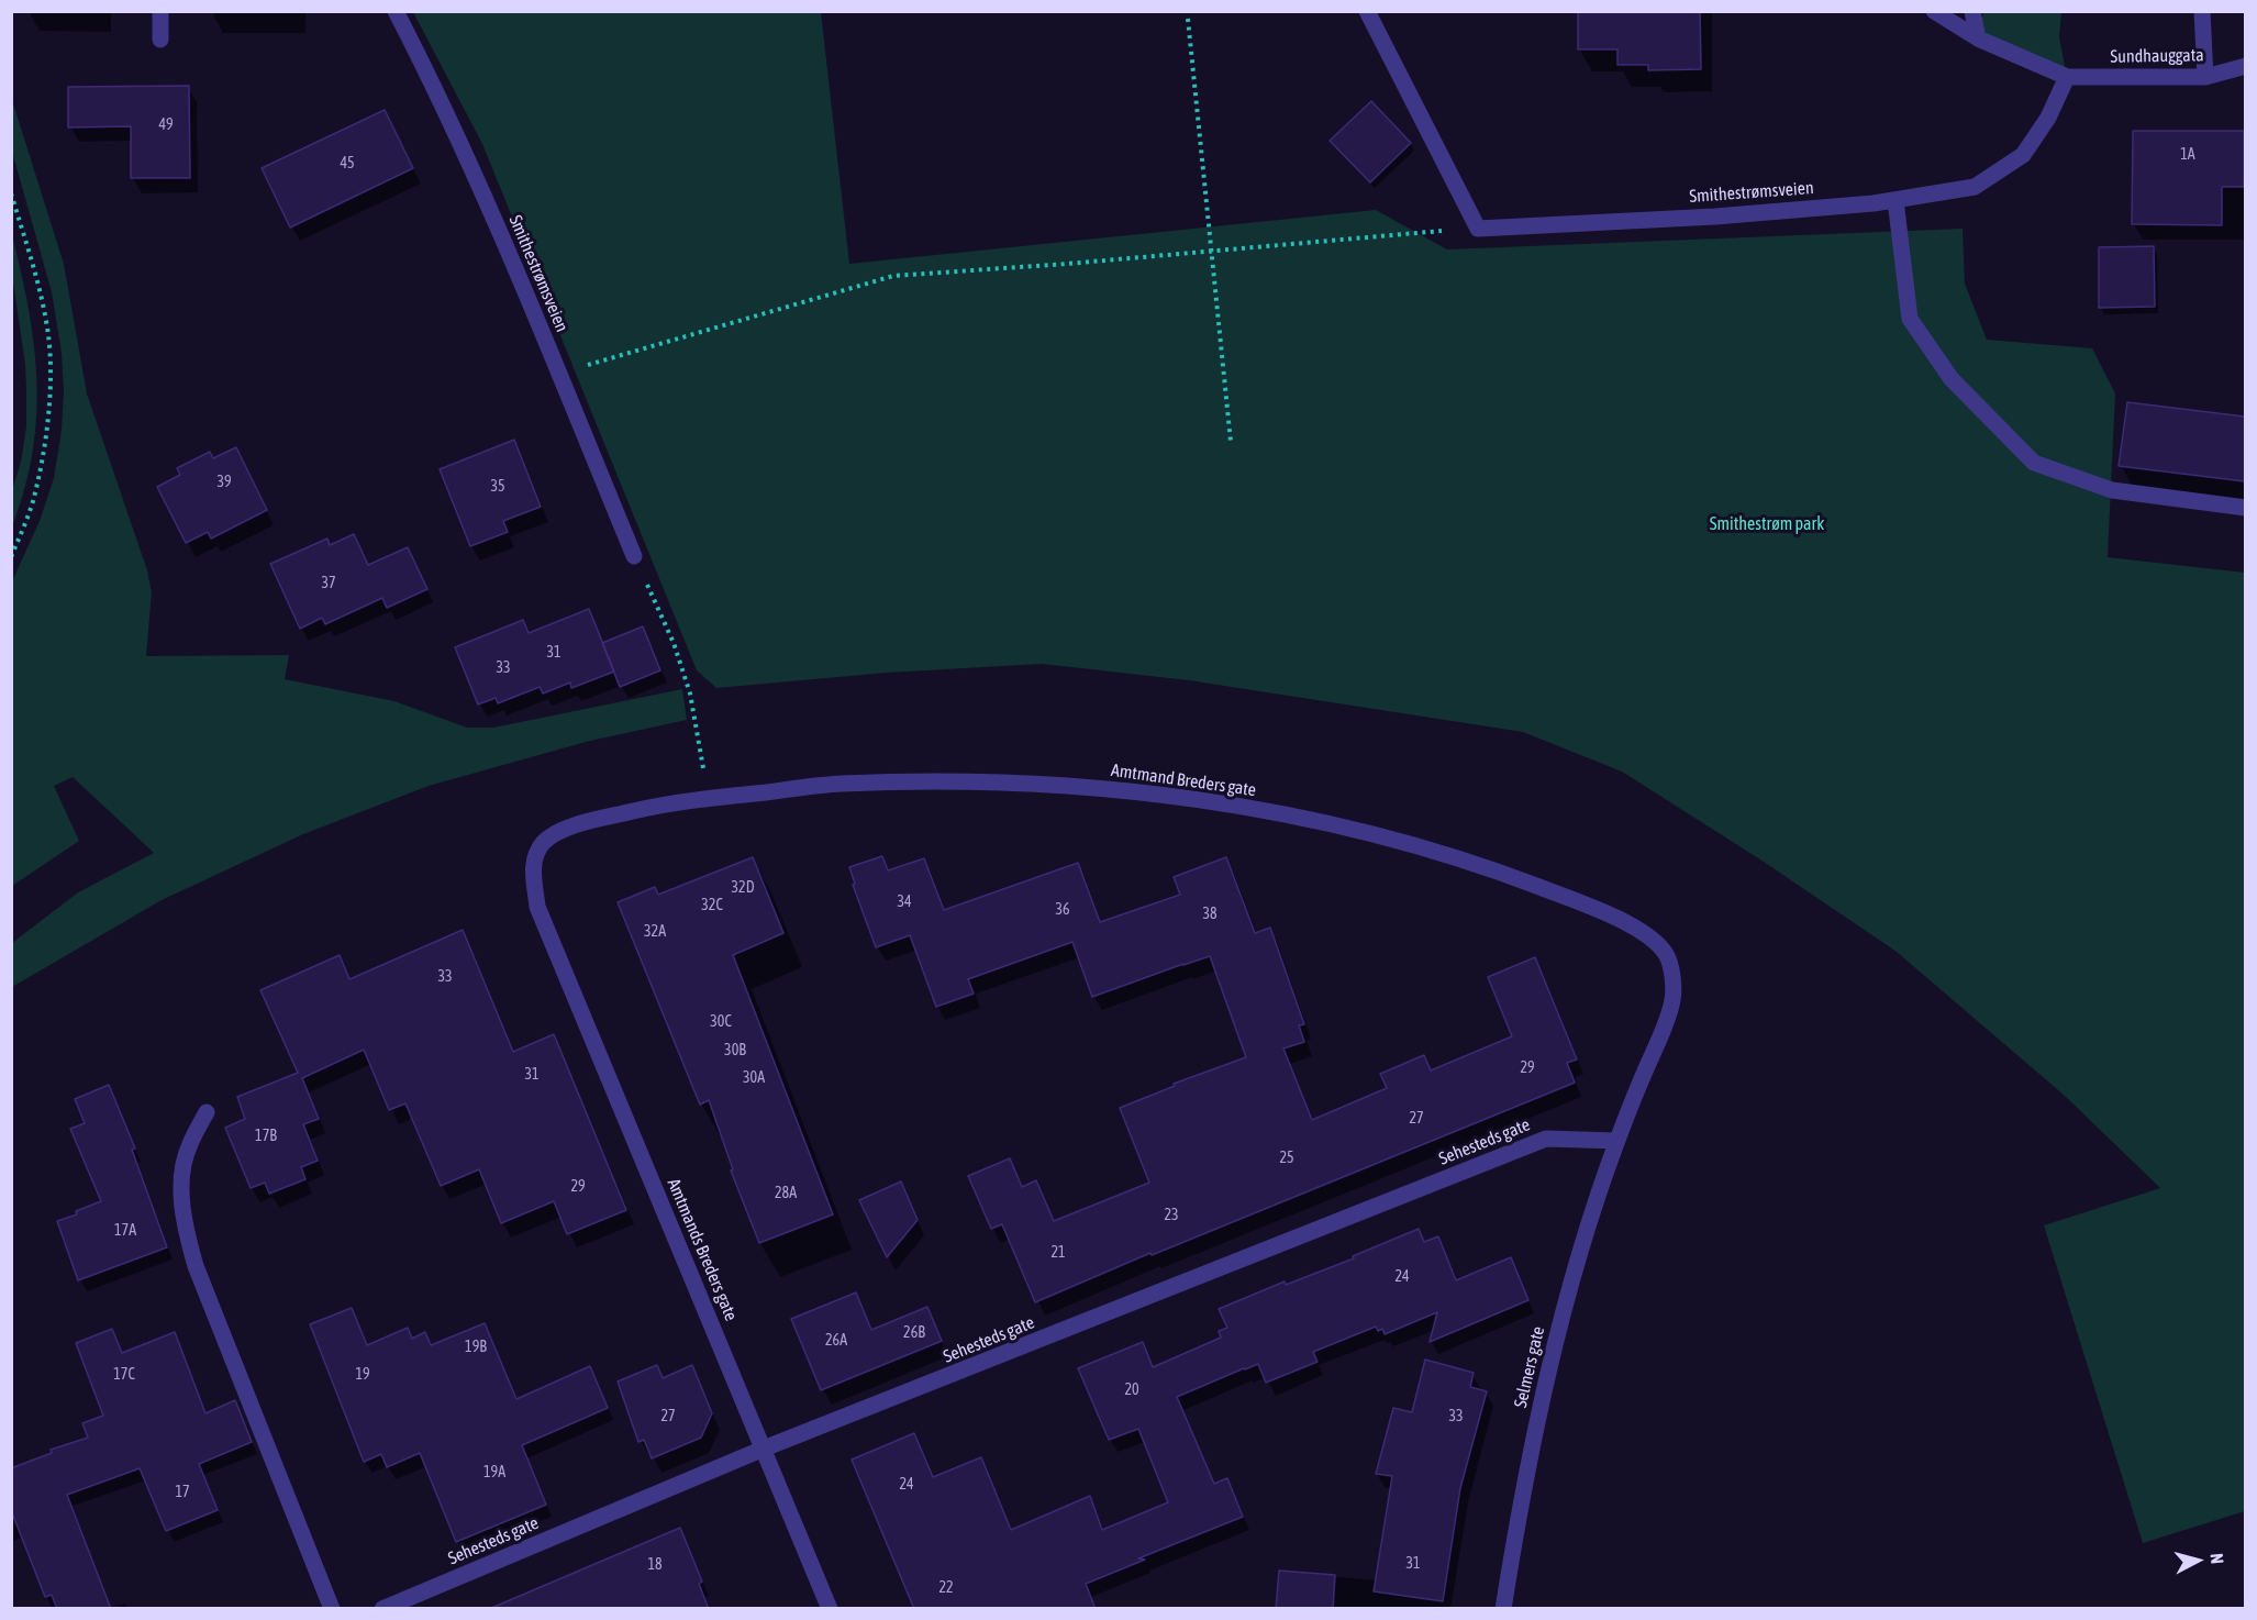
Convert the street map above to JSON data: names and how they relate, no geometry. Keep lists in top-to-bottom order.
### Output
{
  "streets": {
    "street": [
      "Sundhauggata",
      "Smithestrømsveien",
      "Amtmand Breders gate",
      "Sehesteds gate",
      "Amtmands Breders gate",
      "Selmers gate"
    ]
  },
  "crossings": [
    ["Sundhauggata", "Smithestrømsveien"],
    ["Amtmand Breders gate", "Sehesteds gate"],
    ["Amtmand Breders gate", "Amtmands Breders gate"],
    ["Amtmand Breders gate", "Selmers gate"],
    ["Sehesteds gate", "Amtmands Breders gate"],
    ["Sehesteds gate", "Selmers gate"]
  ],
  "parks": ["Smithestrøm park"],
  "house_numbers": [
    "49",
    "1A",
    "45",
    "39",
    "35",
    "37",
    "31",
    "33",
    "32D",
    "34",
    "32C",
    "36",
    "38",
    "32A",
    "33",
    "30C",
    "30B",
    "29",
    "31",
    "30A",
    "27",
    "17B",
    "25",
    "29",
    "28A",
    "23",
    "17A",
    "21",
    "24",
    "26B",
    "26A",
    "19B",
    "17C",
    "19",
    "20",
    "27",
    "33",
    "19A",
    "24",
    "17",
    "31",
    "18",
    "22"
  ],
  "north": "right"
}
